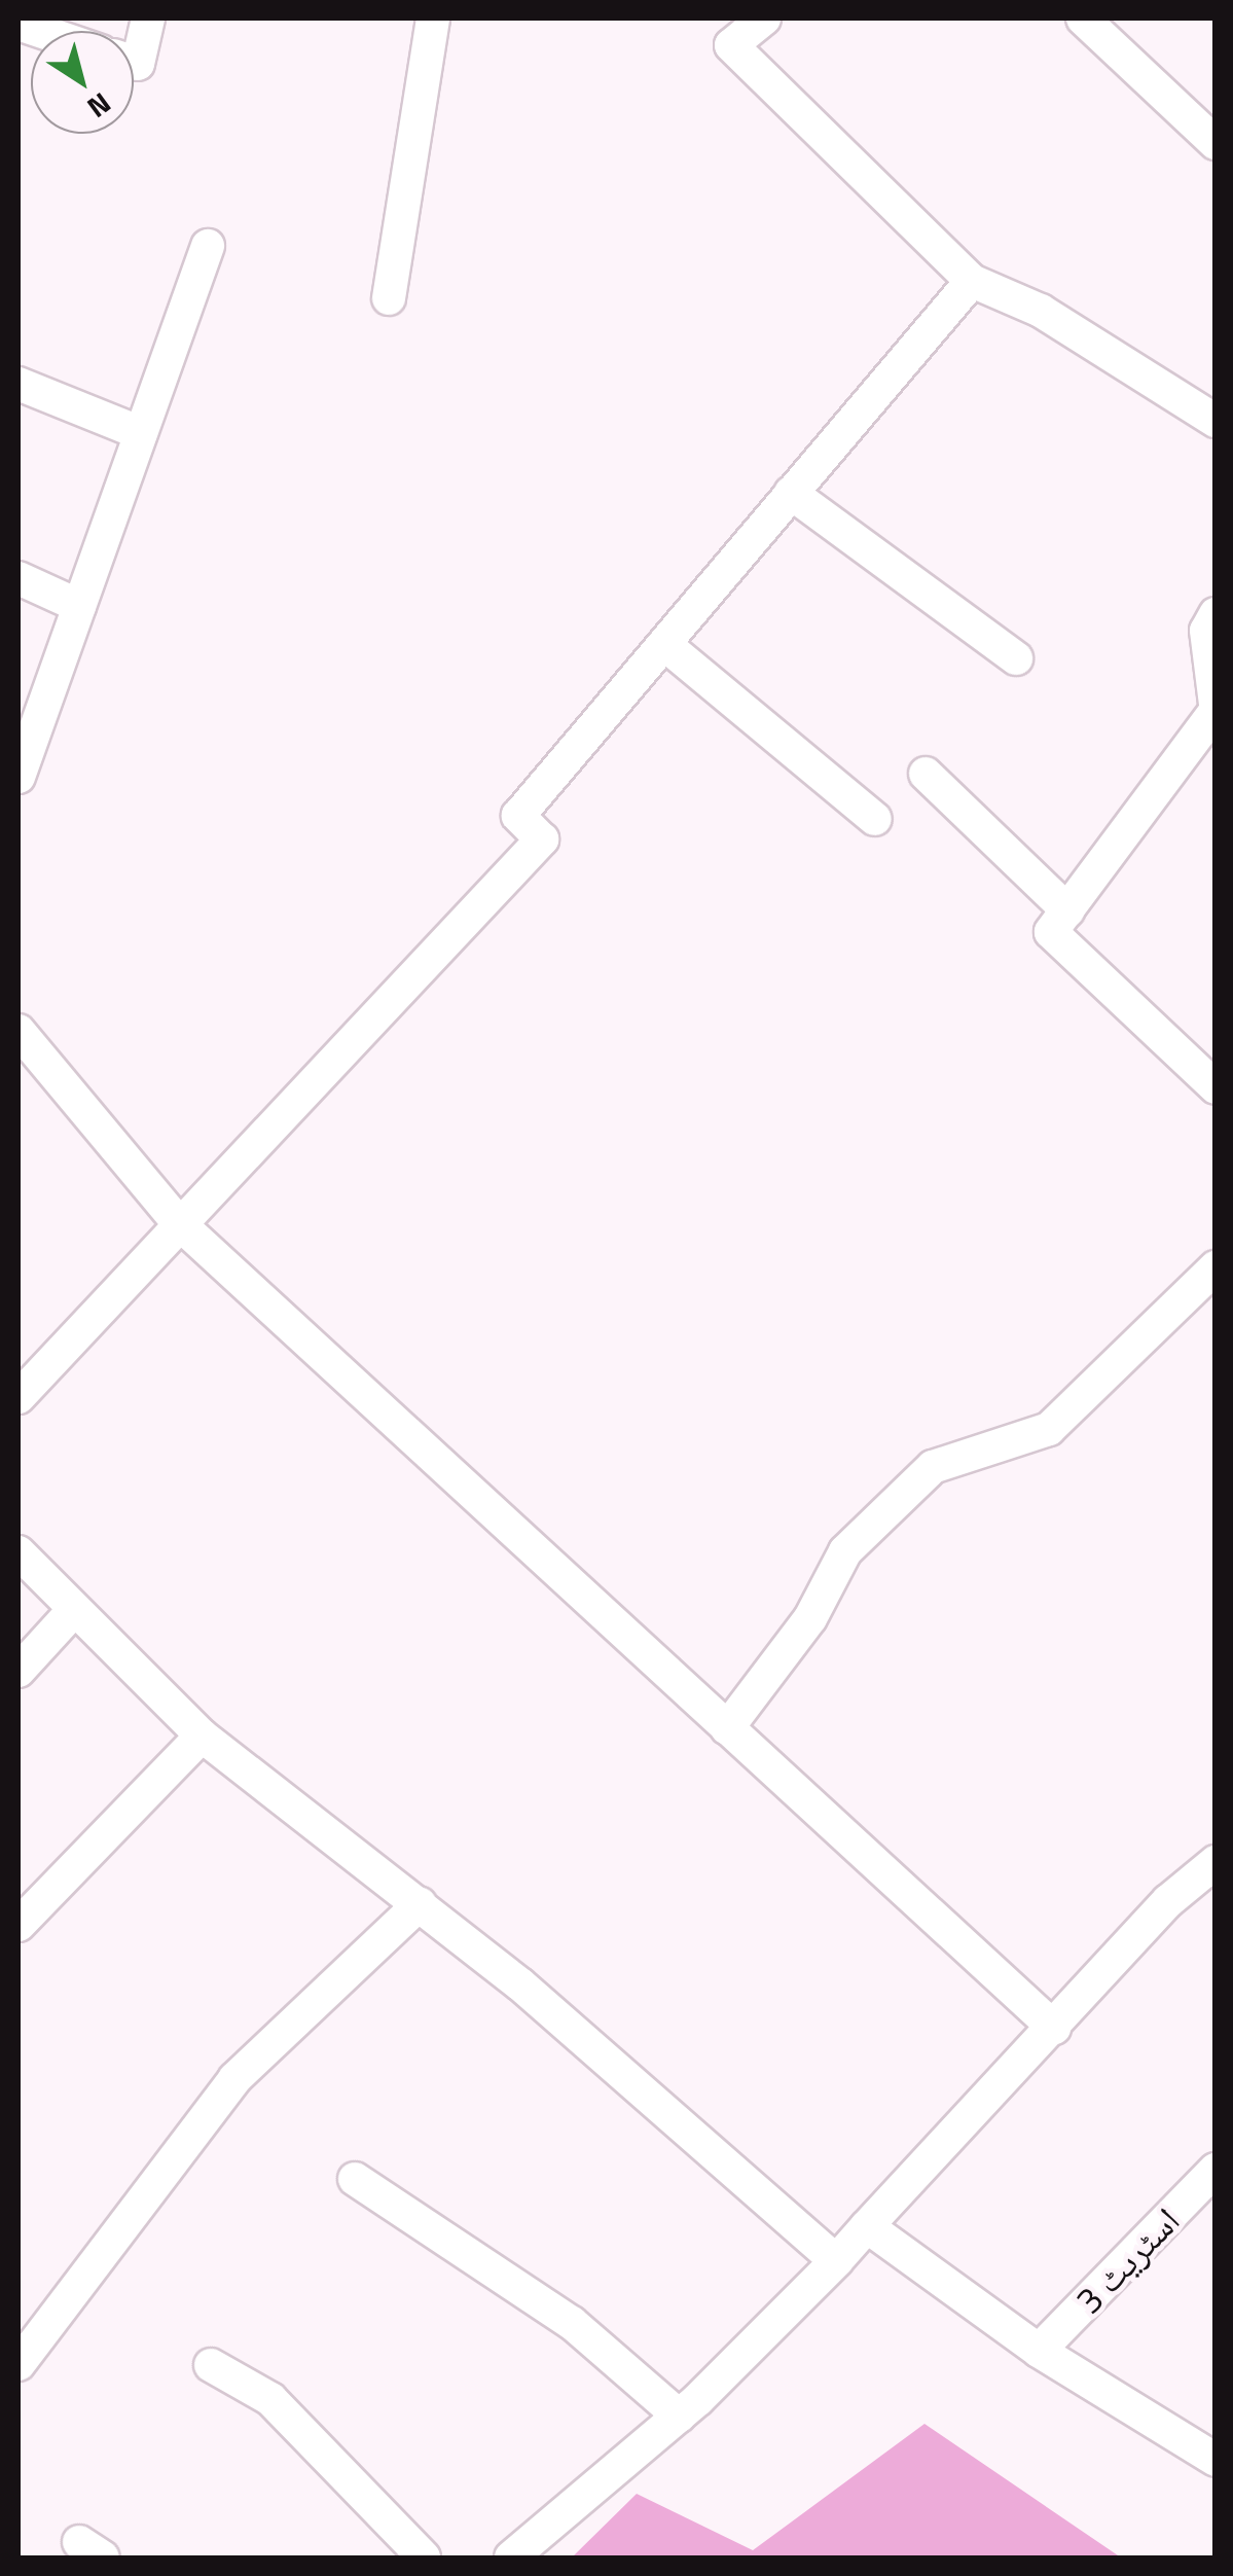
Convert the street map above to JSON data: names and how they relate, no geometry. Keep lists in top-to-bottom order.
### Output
{
  "streets": {
    "street": ["اسٹریٹ 3"]
  },
  "north": "bottom right"
}
